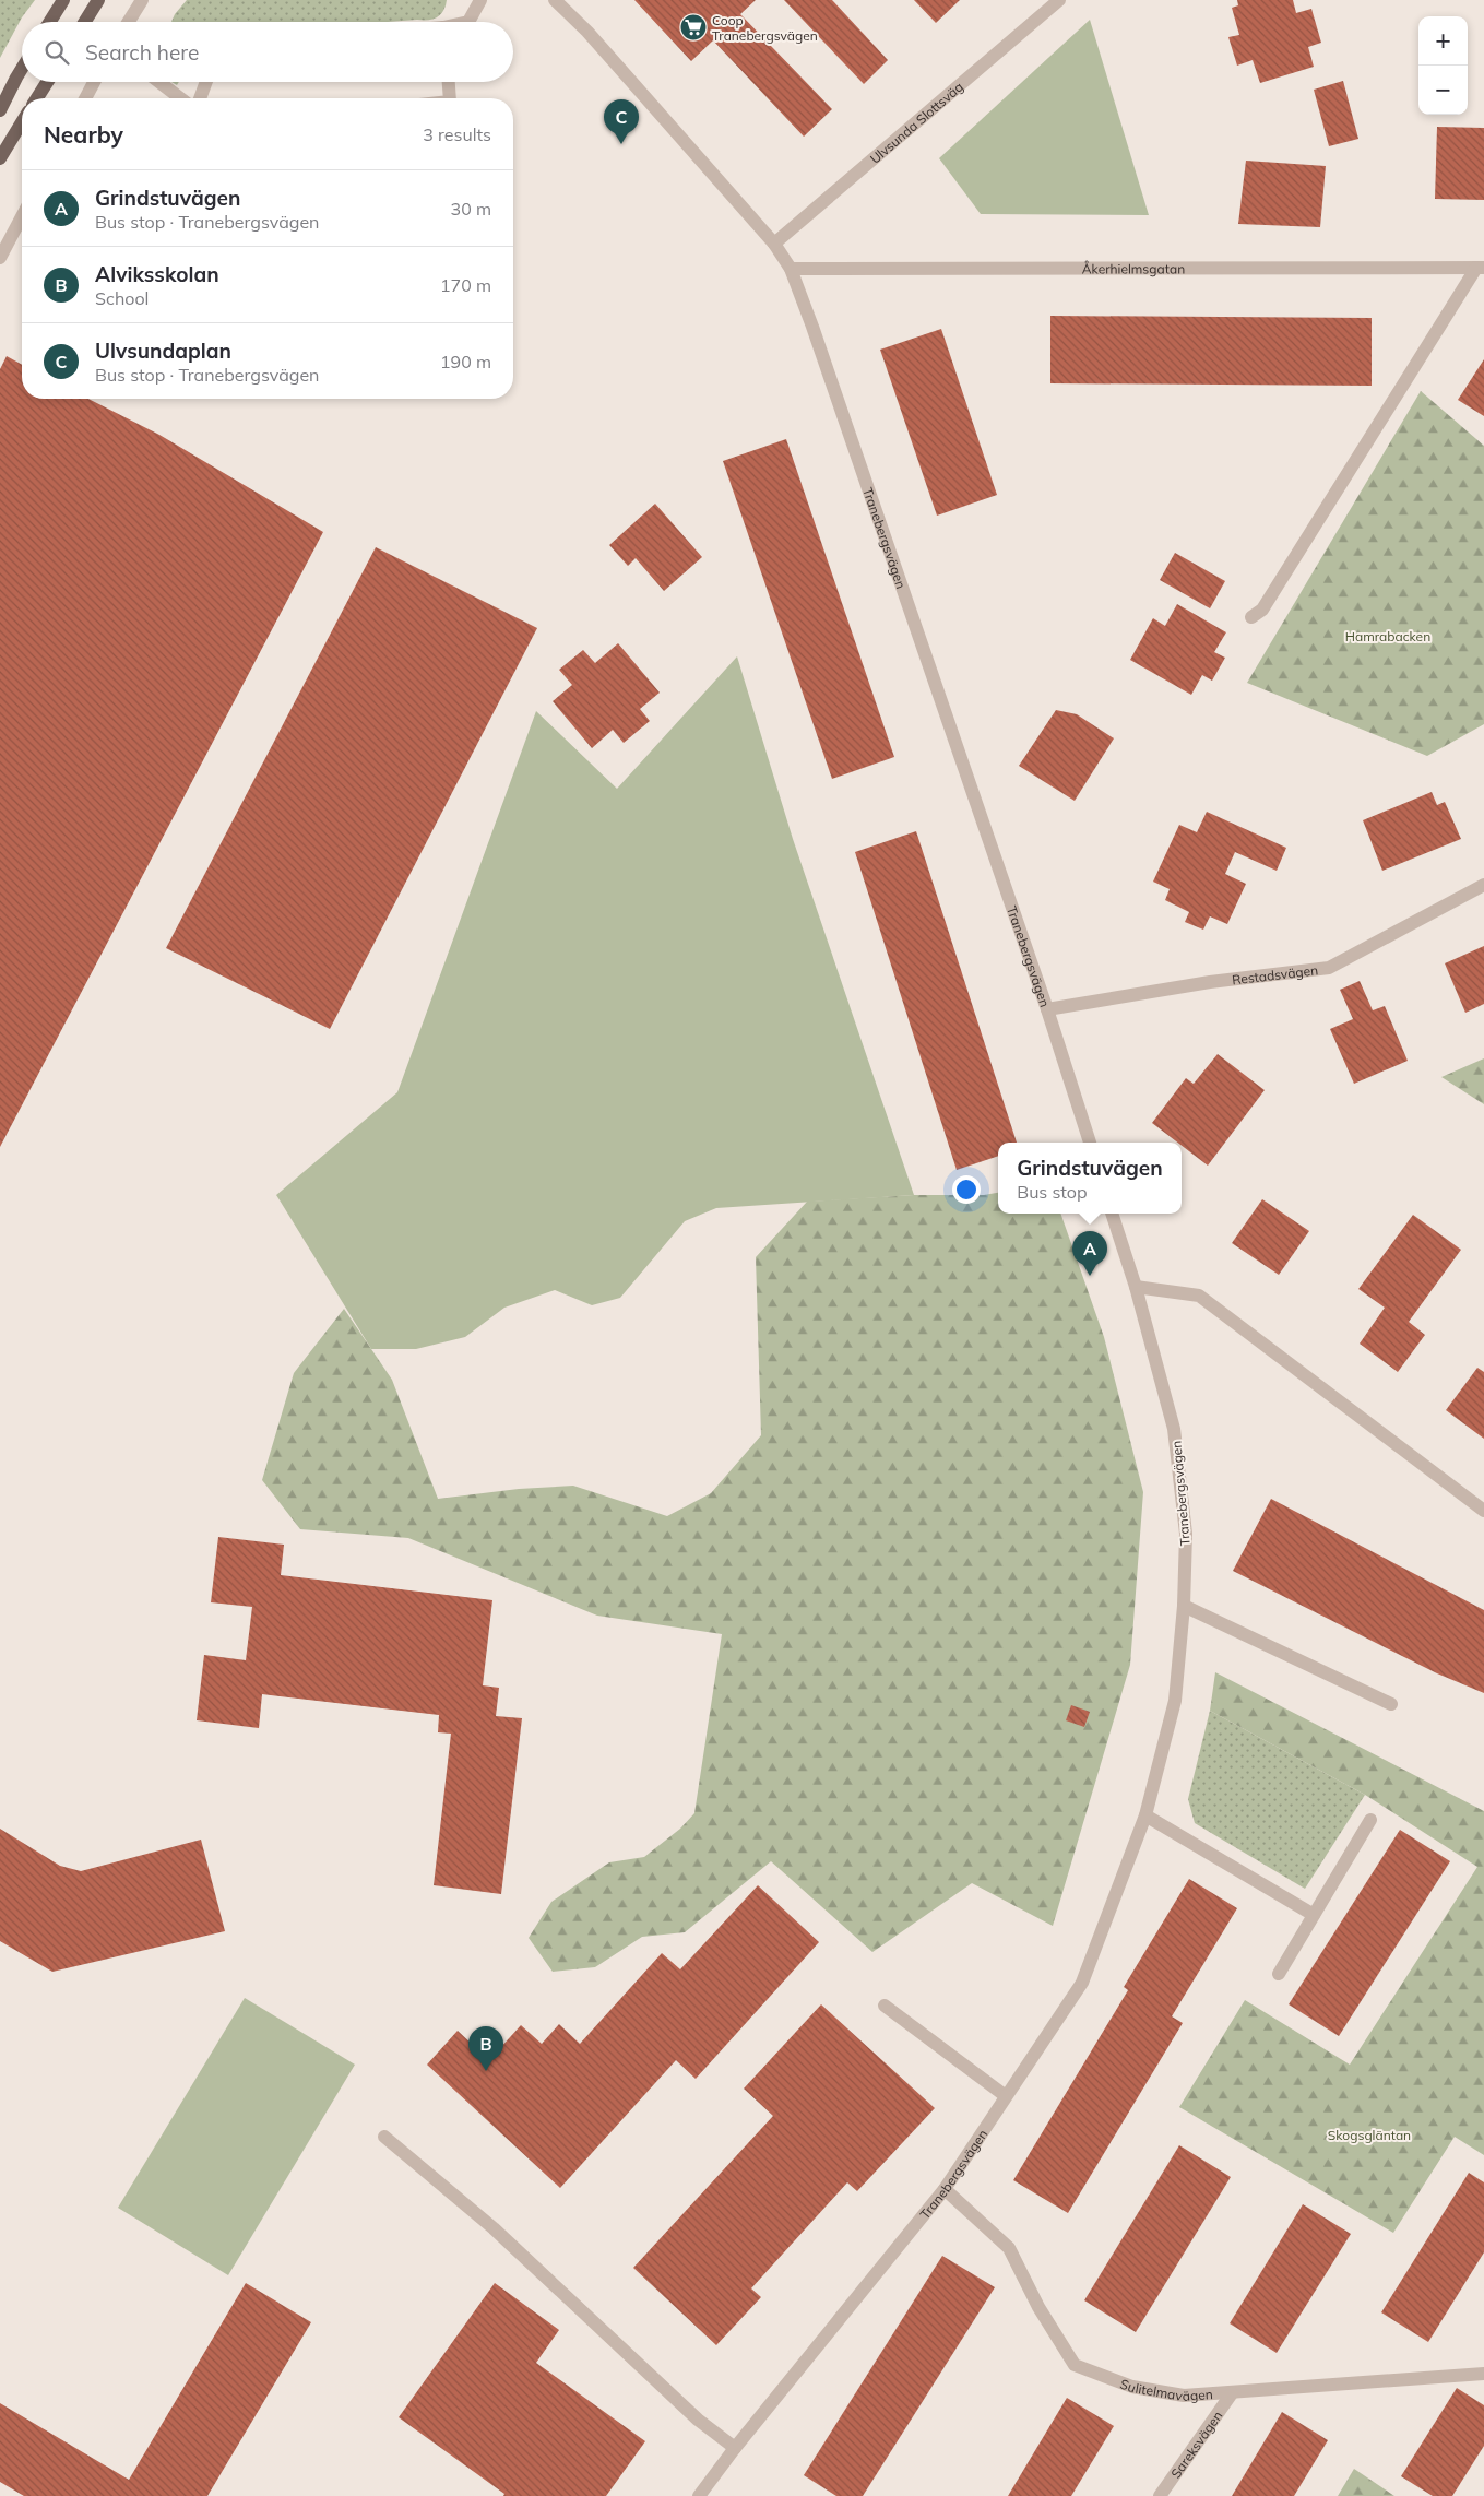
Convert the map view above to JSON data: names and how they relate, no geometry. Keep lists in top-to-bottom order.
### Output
{
  "streets": {
    "street": [
      "Ulvsunda Slottsväg",
      "Åkerhielmsgatan",
      "Tranebergsvägen",
      "Restadsvägen",
      "Sulitelmavägen",
      "Sareksvägen"
    ]
  },
  "crossings": [
    ["Ulvsunda Slottsväg", "Tranebergsvägen"],
    ["Åkerhielmsgatan", "Tranebergsvägen"],
    ["Tranebergsvägen", "Restadsvägen"],
    ["Tranebergsvägen", "Sulitelmavägen"],
    ["Sulitelmavägen", "Sareksvägen"]
  ],
  "parks": ["Hamrabacken", "Skogsgläntan"],
  "places": {
    "supermarket": ["Coop Tranebergsvägen"]
  },
  "page": {
    "map_buttons": ["+", "−"],
    "search": "Search here",
    "heading": ["Nearby", "3 results"],
    "pins": ["C", "A", "B"],
    "list": [
      {
        "mark": "A",
        "name": "Grindstuvägen",
        "note": "Bus stop · Tranebergsvägen",
        "value": "30 m"
      },
      {
        "mark": "B",
        "name": "Alviksskolan",
        "note": "School",
        "value": "170 m"
      },
      {
        "mark": "C",
        "name": "Ulvsundaplan",
        "note": "Bus stop · Tranebergsvägen",
        "value": "190 m"
      }
    ],
    "popup": ["Grindstuvägen", "Bus stop"]
  }
}
